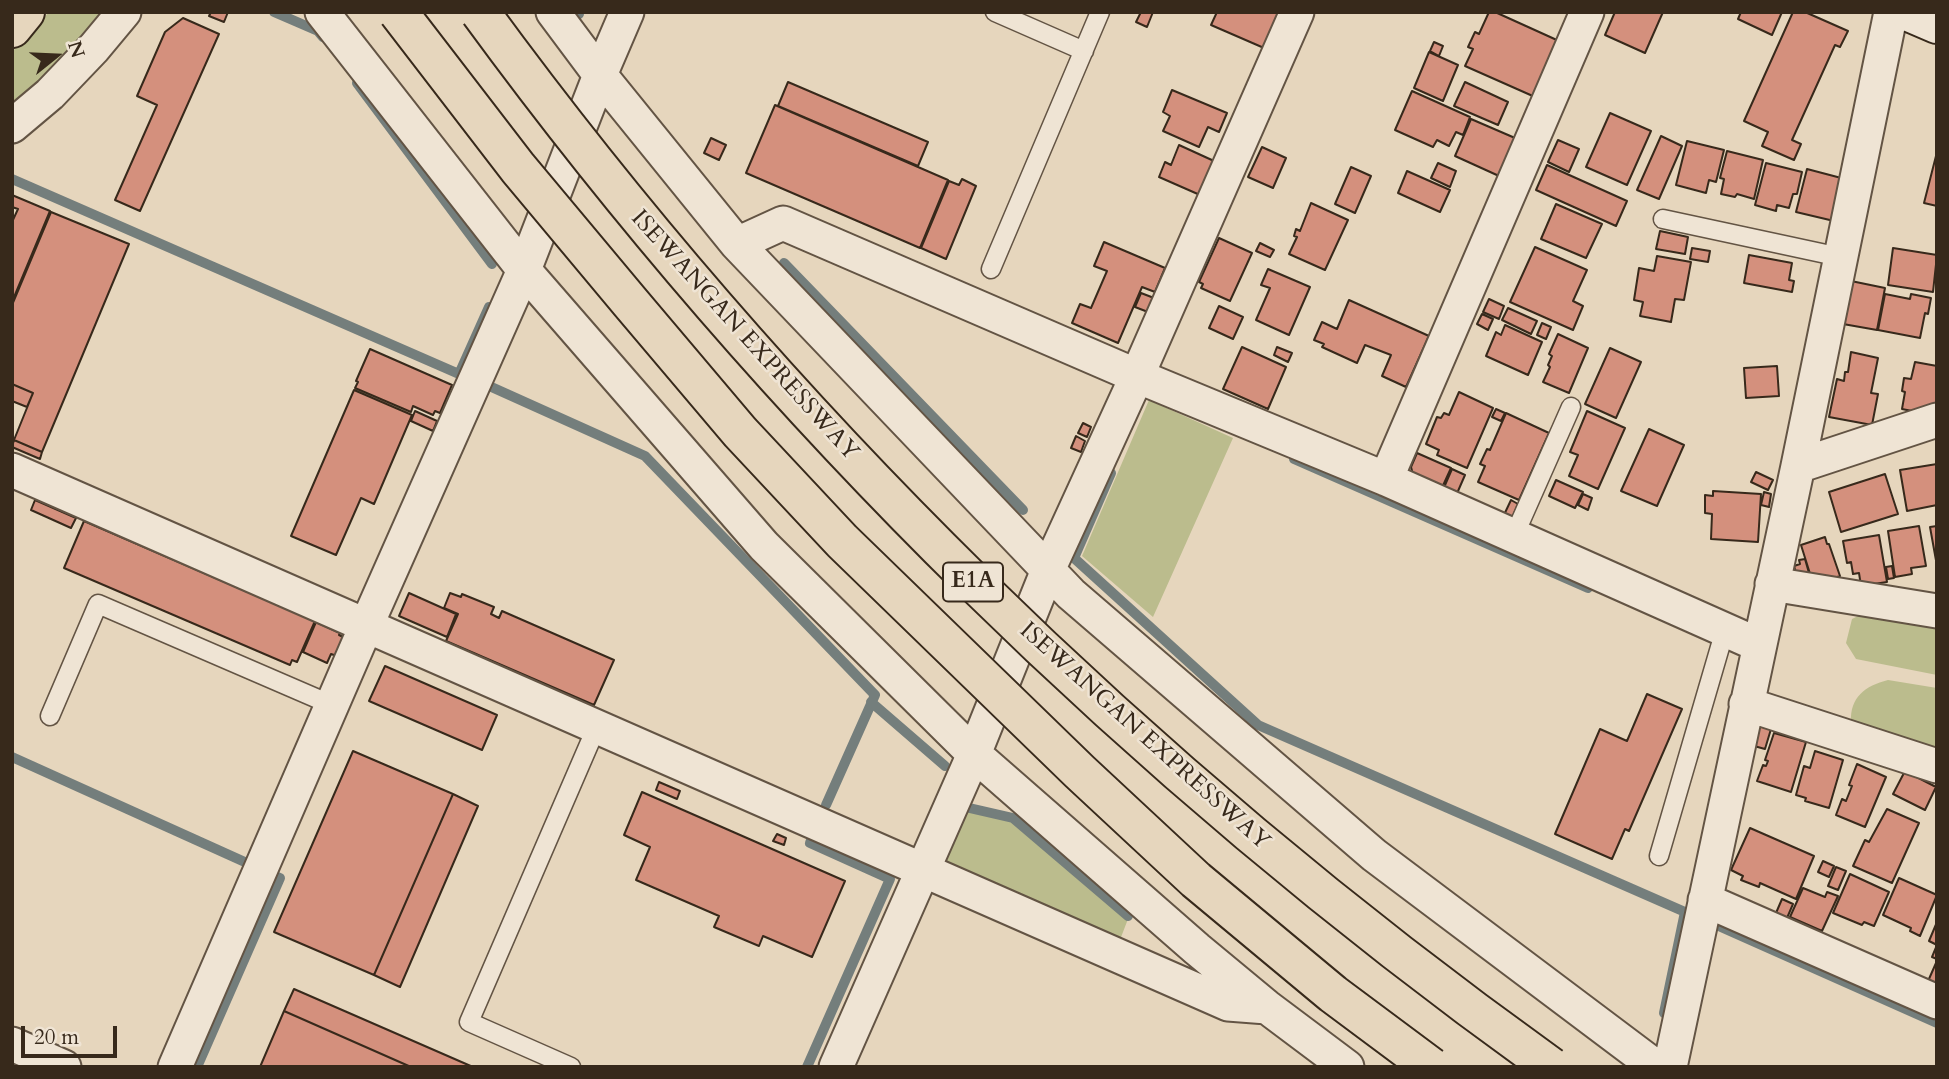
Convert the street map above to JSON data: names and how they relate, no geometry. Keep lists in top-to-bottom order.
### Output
{
  "streets": {
    "highway": ["ISEWANGAN EXPRESSWAY", "E1A"]
  },
  "scale_bar": "20 m",
  "north": "right"
}
